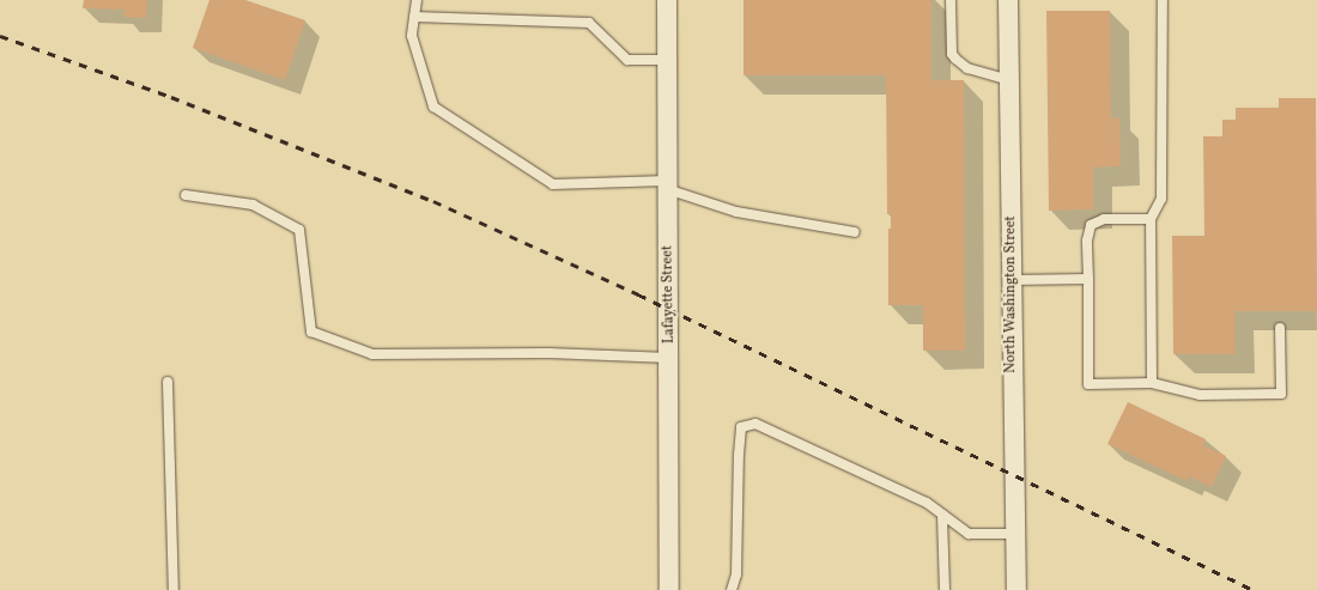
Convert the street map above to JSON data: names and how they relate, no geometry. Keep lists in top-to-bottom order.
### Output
{
  "streets": {
    "street": ["Lafayette Street", "North Washington Street"]
  }
}
